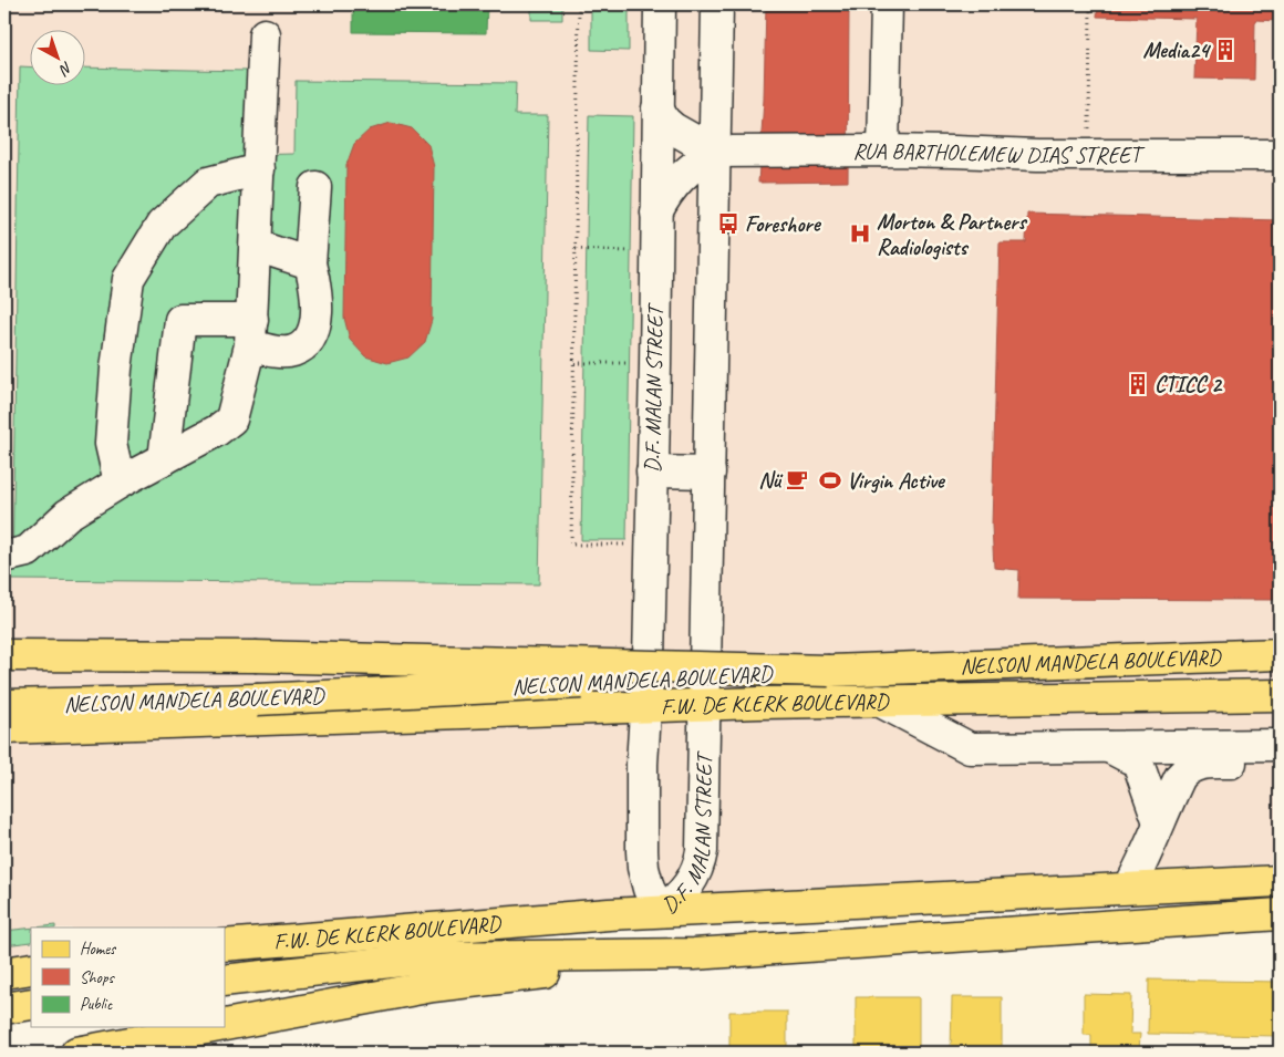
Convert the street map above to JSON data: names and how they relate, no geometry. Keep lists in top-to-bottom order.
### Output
{
  "streets": {
    "main road": ["NELSON MANDELA BOULEVARD", "F.W. DE KLERK BOULEVARD"],
    "street": ["RUA BARTHOLEMEW DIAS STREET", "D.F. MALAN STREET"]
  },
  "crossings": [
    ["RUA BARTHOLEMEW DIAS STREET", "D.F. MALAN STREET"],
    ["D.F. MALAN STREET", "F.W. DE KLERK BOULEVARD"]
  ],
  "places": {
    "building": ["Media24", "CTICC 2"],
    "bus stop": ["Foreshore"],
    "hospital": ["Morton & Partners Radiologists"],
    "cafe": ["Nü"],
    "sports": ["Virgin Active"]
  },
  "legend": ["Homes", "Shops", "Public"],
  "north": "bottom right"
}
